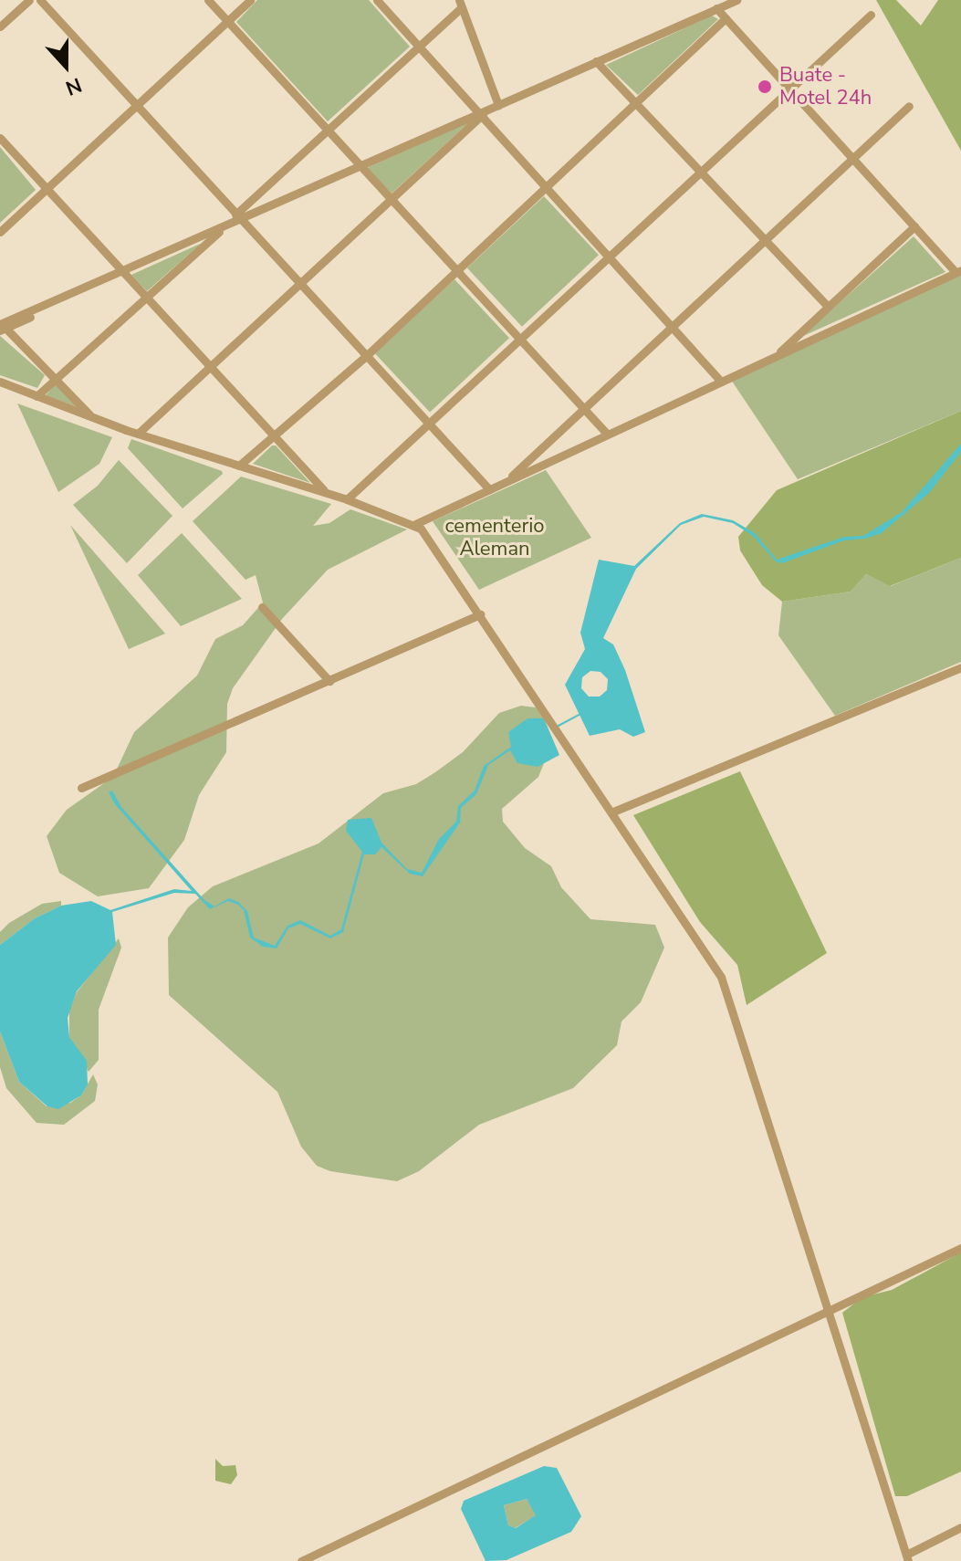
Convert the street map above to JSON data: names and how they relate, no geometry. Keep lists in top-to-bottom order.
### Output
{
  "parks": ["cementerio Aleman"],
  "places": ["Buate - Motel 24h"],
  "north": "bottom"
}
